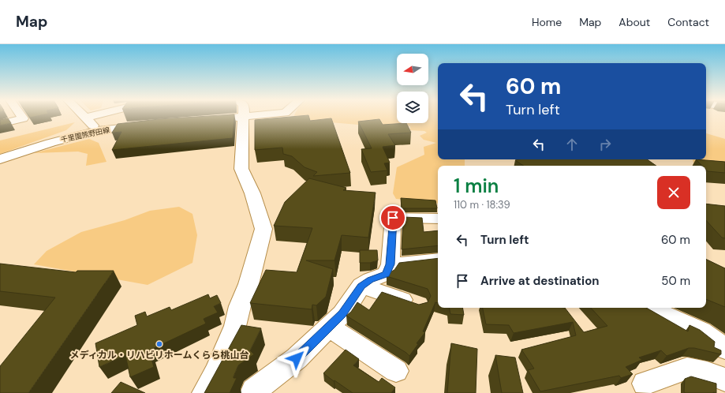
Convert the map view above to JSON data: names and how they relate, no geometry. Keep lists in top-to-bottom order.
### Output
{
  "streets": {
    "street": ["千里園熊野田線"]
  },
  "places": ["メディカル・リハビリホームくらら桃山台"],
  "north": "left",
  "page": {
    "header": "Map",
    "nav": [
      "Home",
      "Map",
      "About",
      "Contact"
    ],
    "turn": ["60 m", "Turn left"],
    "heading": ["1 min", "110 m · 18:39"],
    "list": [
      {
        "name": "Turn left",
        "value": "60 m"
      },
      {
        "name": "Arrive at destination",
        "value": "50 m"
      }
    ]
  }
}
